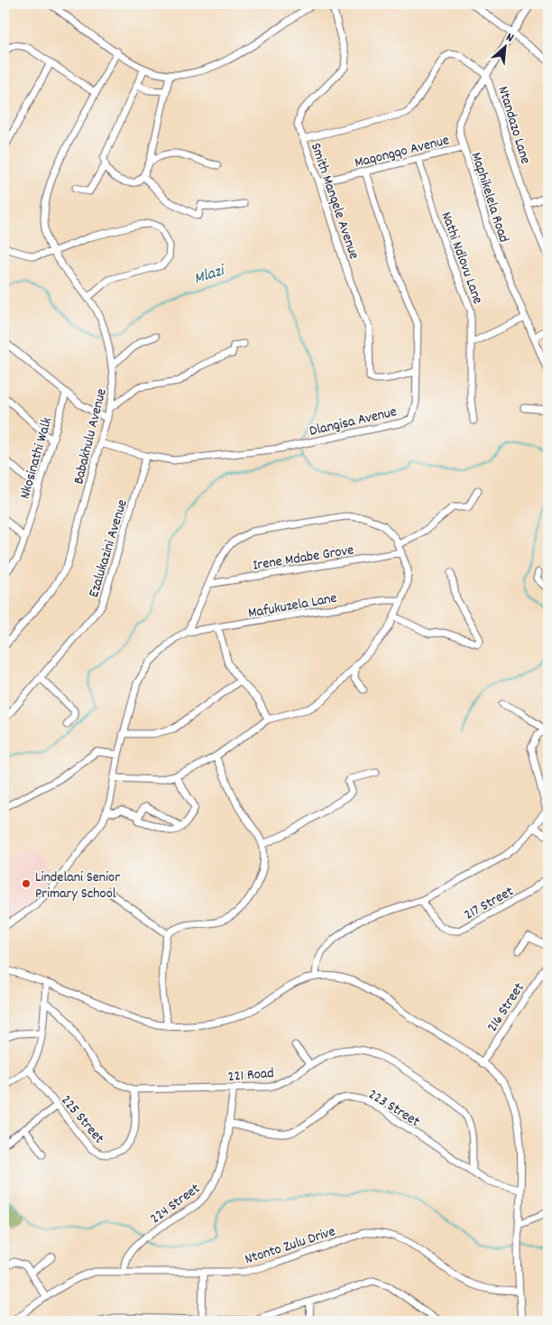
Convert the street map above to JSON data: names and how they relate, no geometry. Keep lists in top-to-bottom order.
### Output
{
  "streets": {
    "street": [
      "Ntandazo Lane",
      "Maqongqo Avenue",
      "Maphikelela Road",
      "Smith Manqele Avenue",
      "Nathi Ndlovu Lane",
      "Dlangisa Avenue",
      "Babakhulu Avenue",
      "Nkosinathi Walk",
      "Ezalukazini Avenue",
      "Irene Mdabe Grove",
      "Mafukuzela Lane",
      "217 Street",
      "216 Street",
      "221 Road",
      "223 Street",
      "225 Street",
      "224 Street",
      "Ntonto Zulu Drive"
    ]
  },
  "crossings": [
    ["Ntandazo Lane", "Maphikelela Road"],
    ["Maqongqo Avenue", "Maphikelela Road"],
    ["Maqongqo Avenue", "Smith Manqele Avenue"],
    ["Maqongqo Avenue", "Nathi Ndlovu Lane"],
    ["Maqongqo Avenue", "Dlangisa Avenue"],
    ["Smith Manqele Avenue", "Dlangisa Avenue"],
    ["Dlangisa Avenue", "Babakhulu Avenue"],
    ["Dlangisa Avenue", "Ezalukazini Avenue"],
    ["221 Road", "223 Street"],
    ["221 Road", "225 Street"],
    ["221 Road", "224 Street"],
    ["223 Street", "224 Street"],
    ["224 Street", "Ntonto Zulu Drive"]
  ],
  "water": ["Mlazi"],
  "places": ["Lindelani Senior Primary School"],
  "north": "top right"
}
